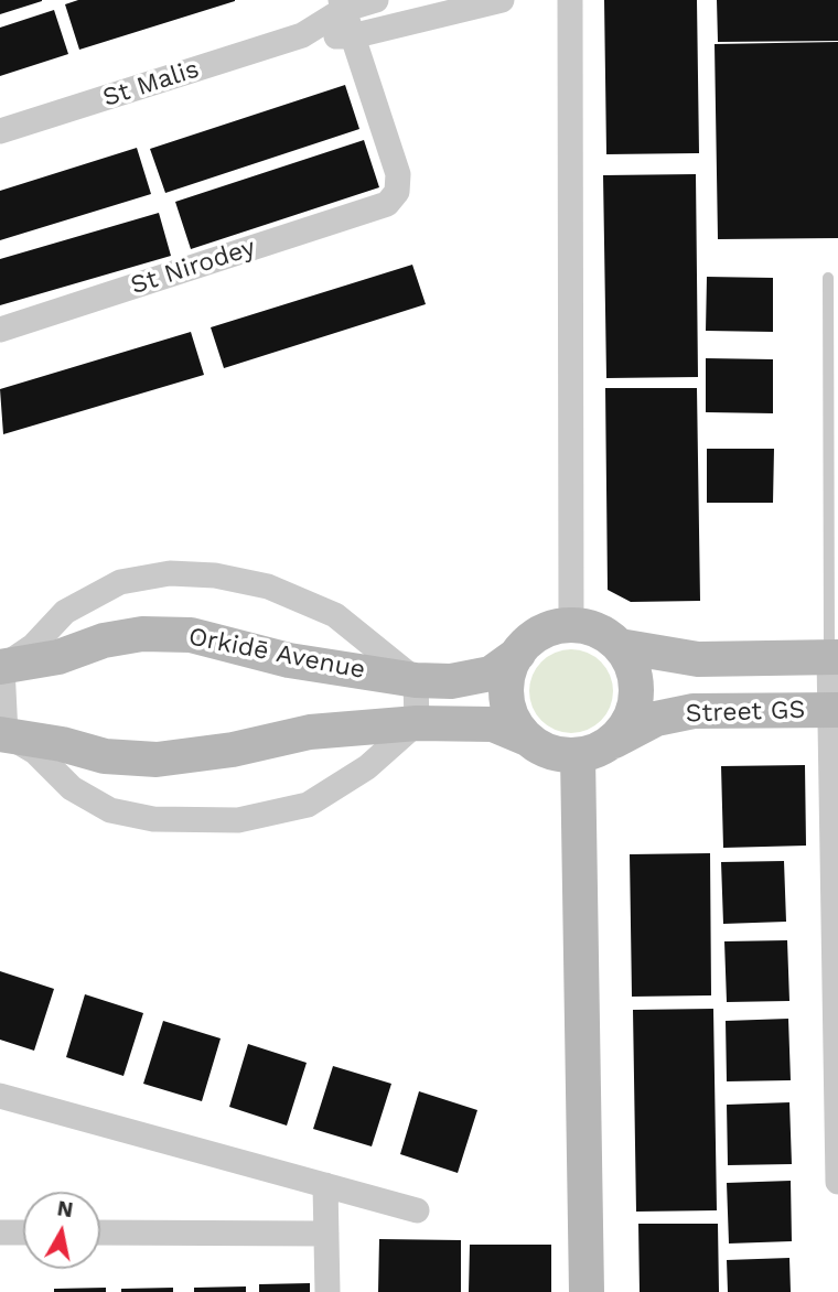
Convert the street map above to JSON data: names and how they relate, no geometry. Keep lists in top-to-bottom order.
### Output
{
  "streets": {
    "street": [
      "St Malis",
      "St Nirodey",
      "Orkidē Avenue",
      "Street GS"
    ]
  },
  "crossings": [
    ["Orkidē Avenue", "Street GS"]
  ],
  "north": "top"
}
